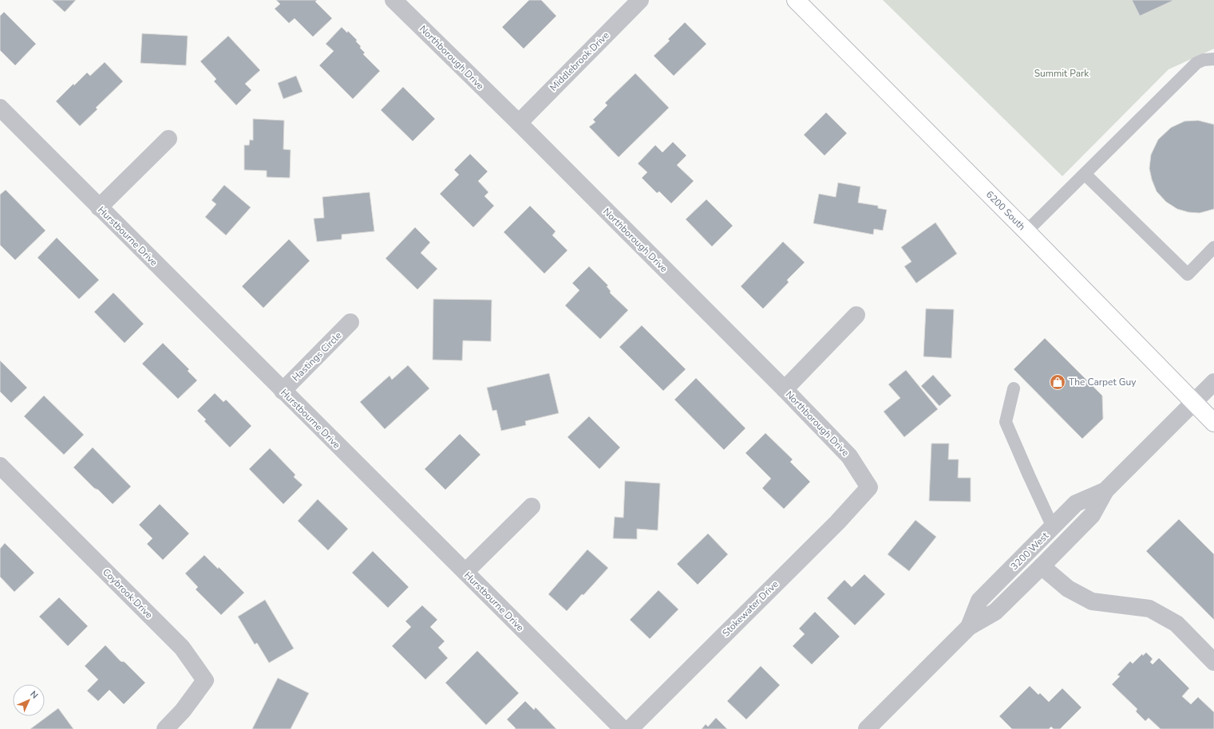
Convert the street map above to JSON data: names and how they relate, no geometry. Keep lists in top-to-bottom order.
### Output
{
  "streets": {
    "main road": ["6200 South"],
    "street": [
      "Northborough Drive",
      "Middlebrook Drive",
      "Hurstbourne Drive",
      "Hastings Circle",
      "3200 West",
      "Coybrook Drive",
      "Stokewater Drive"
    ]
  },
  "crossings": [
    ["Northborough Drive", "Middlebrook Drive"],
    ["Northborough Drive", "Stokewater Drive"],
    ["6200 South", "3200 West"],
    ["Hurstbourne Drive", "Hastings Circle"]
  ],
  "parks": ["Summit Park"],
  "places": {
    "shop": ["The Carpet Guy"]
  },
  "north": "top right"
}
